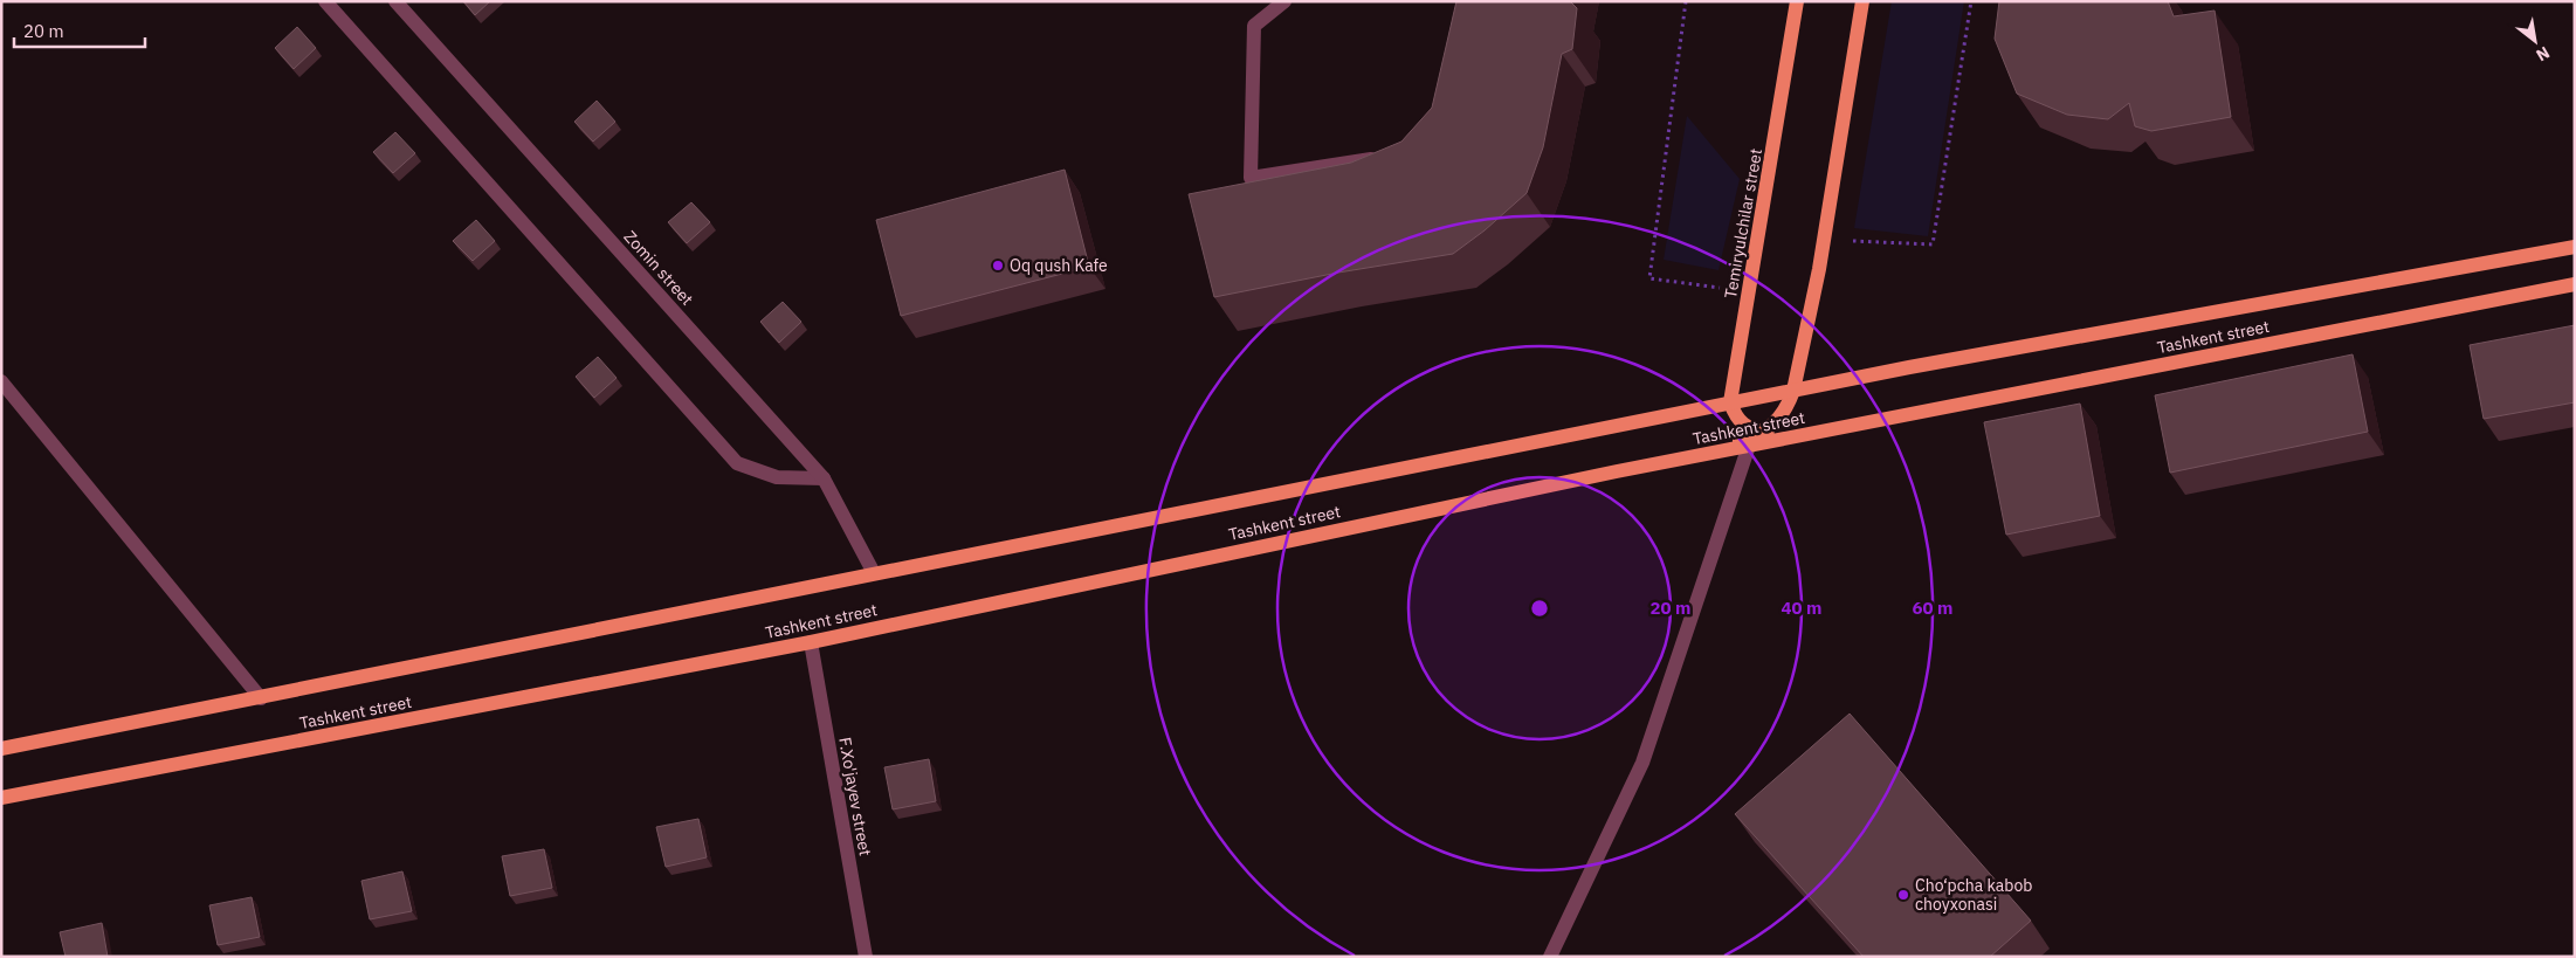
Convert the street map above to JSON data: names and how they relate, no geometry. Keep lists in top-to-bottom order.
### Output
{
  "streets": {
    "main road": ["Temiryulchilar street", "Tashkent street"],
    "street": ["Zomin street", "F.Хo'jayev street"]
  },
  "crossings": [
    ["Temiryulchilar street", "Tashkent street"],
    ["Zomin street", "Tashkent street"],
    ["Tashkent street", "F.Хo'jayev street"]
  ],
  "places": ["Oq qush Kafe", "Cho‘pcha kabob choyxonasi"],
  "scale_bar": "20 m",
  "north": "bottom right",
  "rings": ["20 m", "40 m", "60 m"]
}
